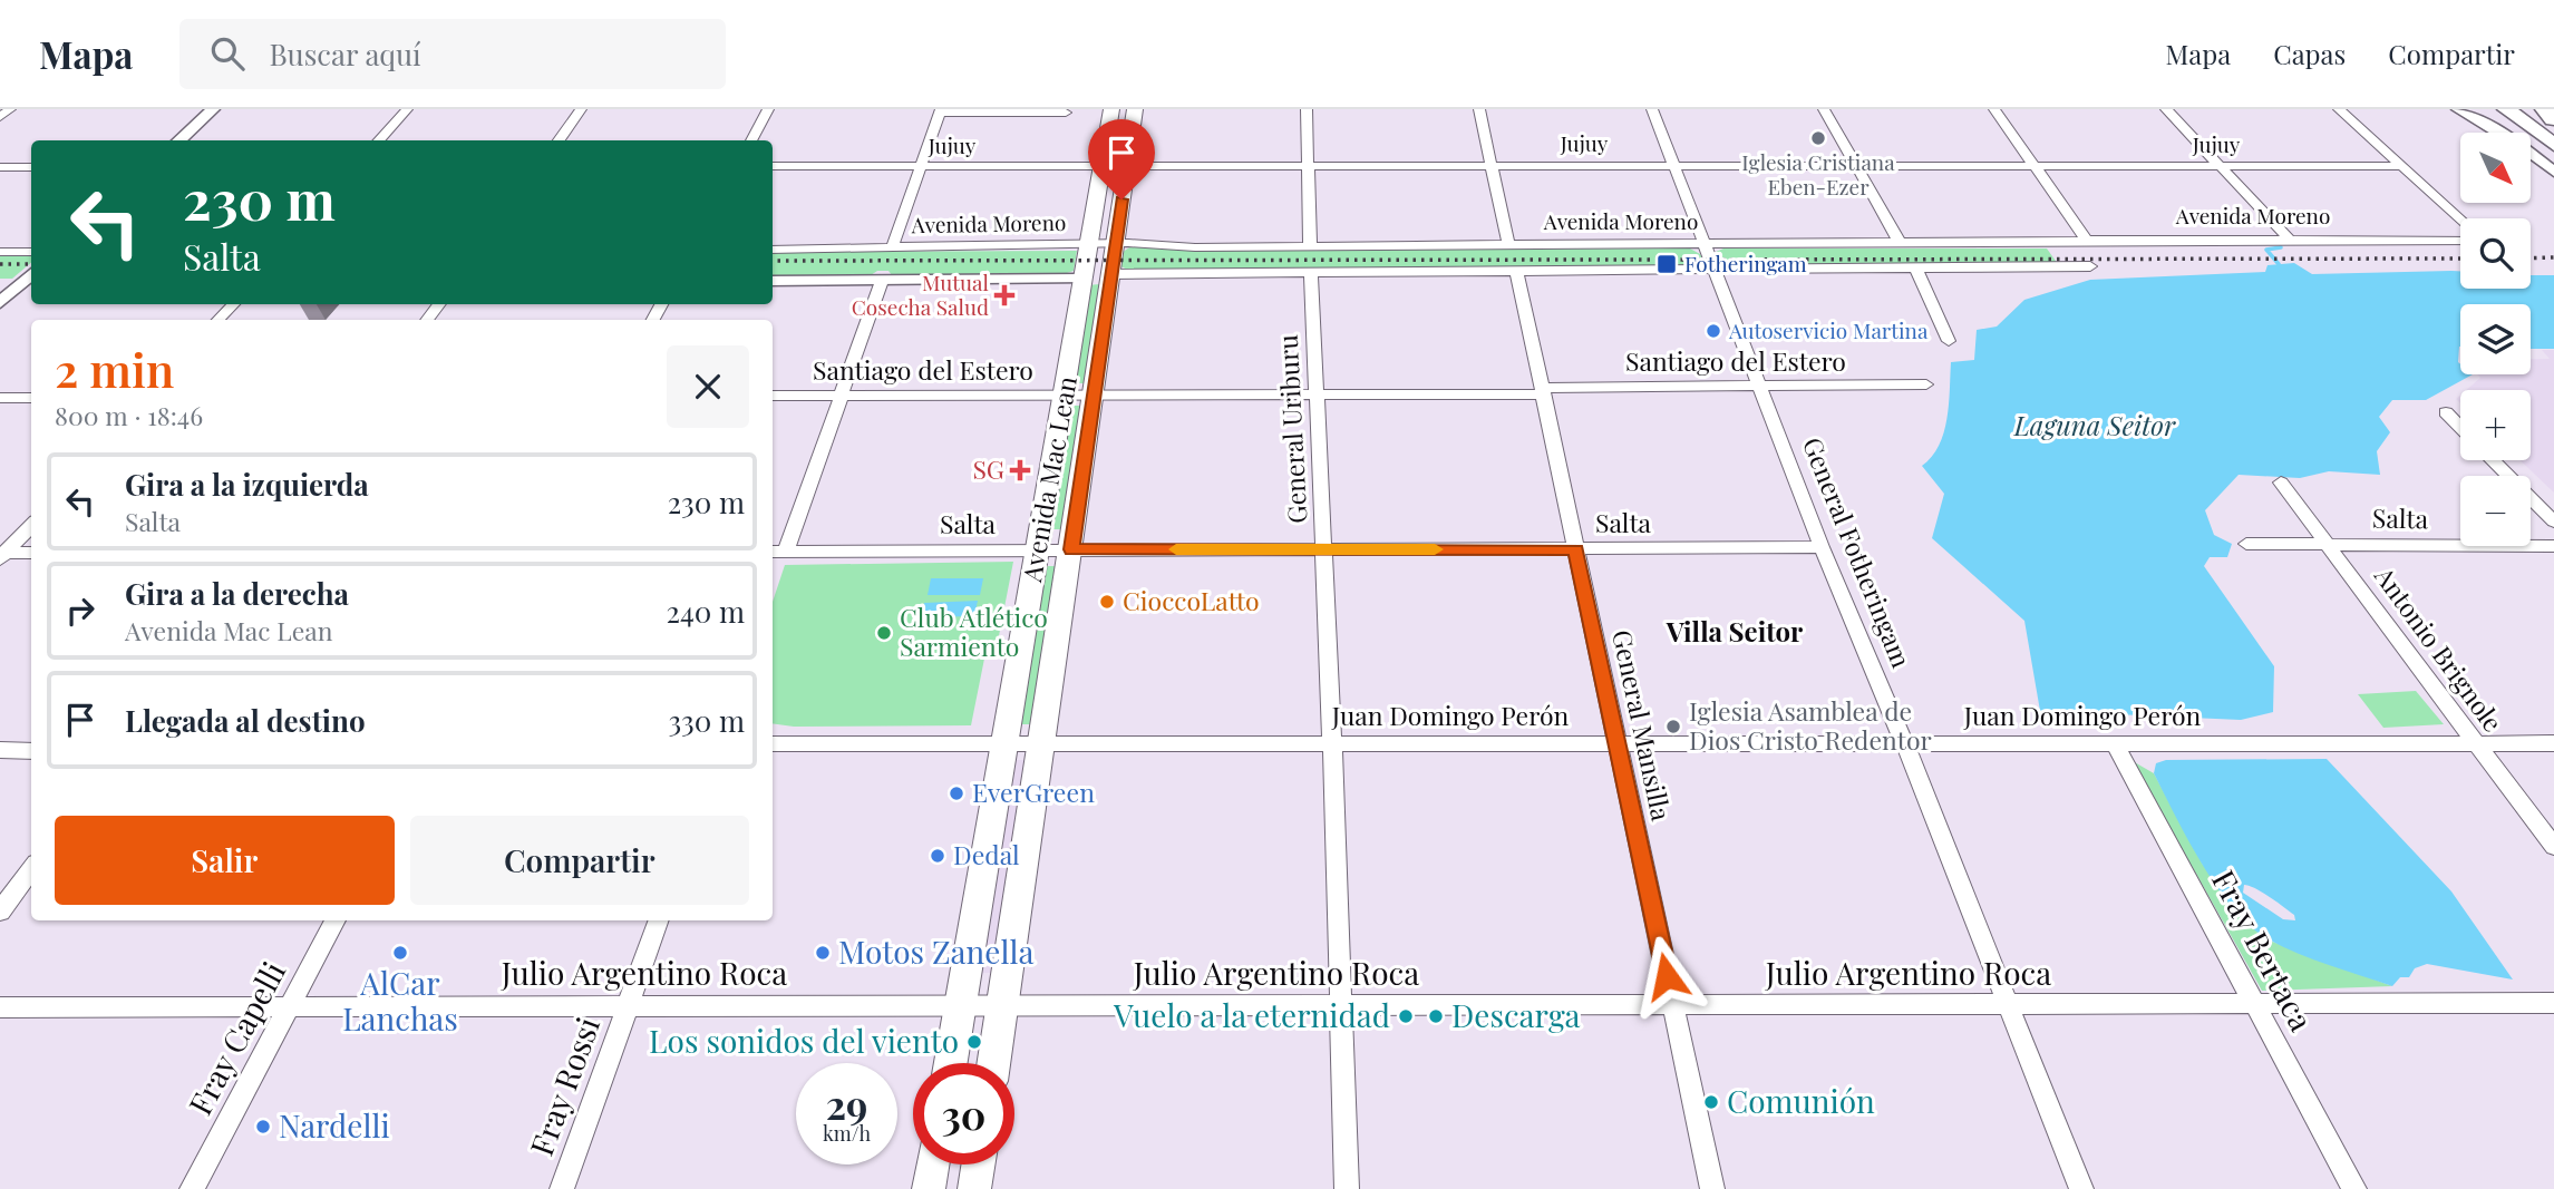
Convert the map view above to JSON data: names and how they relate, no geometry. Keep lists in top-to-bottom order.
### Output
{
  "streets": {
    "main road": ["Avenida Moreno", "Avenida Mac Lean"],
    "street": [
      "Jujuy",
      "Santiago del Estero",
      "General Uriburu",
      "Salta",
      "General Fotheringam",
      "Antonio Brignole",
      "Juan Domingo Perón",
      "General Mansilla",
      "Fray Bertaca",
      "Julio Argentino Roca",
      "Fray Capelli",
      "Fray Rossi"
    ]
  },
  "crossings": [
    ["Jujuy", "Avenida Mac Lean"],
    ["Jujuy", "General Fotheringam"],
    ["Avenida Moreno", "General Uriburu"],
    ["Avenida Moreno", "Avenida Mac Lean"],
    ["Avenida Moreno", "General Fotheringam"],
    ["Avenida Moreno", "General Mansilla"],
    ["Santiago del Estero", "General Uriburu"],
    ["Santiago del Estero", "Avenida Mac Lean"],
    ["Santiago del Estero", "General Fotheringam"],
    ["Santiago del Estero", "General Mansilla"],
    ["General Uriburu", "Salta"],
    ["General Uriburu", "Juan Domingo Perón"],
    ["General Uriburu", "Julio Argentino Roca"],
    ["Avenida Mac Lean", "Salta"],
    ["Avenida Mac Lean", "Juan Domingo Perón"],
    ["Avenida Mac Lean", "Julio Argentino Roca"],
    ["Salta", "General Fotheringam"],
    ["Salta", "Antonio Brignole"],
    ["Salta", "General Mansilla"],
    ["General Fotheringam", "Juan Domingo Perón"],
    ["General Fotheringam", "Julio Argentino Roca"],
    ["Antonio Brignole", "Juan Domingo Perón"],
    ["Juan Domingo Perón", "General Mansilla"],
    ["Juan Domingo Perón", "Fray Bertaca"],
    ["General Mansilla", "Julio Argentino Roca"],
    ["Fray Bertaca", "Julio Argentino Roca"],
    ["Julio Argentino Roca", "Fray Capelli"],
    ["Julio Argentino Roca", "Fray Rossi"]
  ],
  "districts": ["Villa Seitor"],
  "water": ["Laguna Seitor"],
  "places": {
    "other": [
      "Iglesia Cristiana Eben-Ezer",
      "Autoservicio Martina",
      "CioccoLatto",
      "Club Atlético Sarmiento",
      "Iglesia Asamblea de Dios Cristo Redentor",
      "EverGreen",
      "Dedal",
      "AlCar Lanchas",
      "Motos Zanella",
      "Vuelo a la eternidad",
      "Descarga",
      "Los sonidos del viento",
      "Comunión",
      "Nardelli"
    ],
    "transit": ["Fotheringam"],
    "health": ["Mutual Cosecha Salud", "SG"]
  },
  "north": "bottom right",
  "page": {
    "header": "Mapa",
    "search": "Buscar aquí",
    "nav": ["Mapa", "Capas", "Compartir"],
    "map_buttons": ["+", "−"],
    "turn": ["230 m", "Salta"],
    "heading": ["2 min", "800 m · 18:46"],
    "list": [
      {
        "name": "Gira a la izquierda",
        "note": "Salta",
        "value": "230 m"
      },
      {
        "name": "Gira a la derecha",
        "note": "Avenida Mac Lean",
        "value": "240 m"
      },
      {
        "name": "Llegada al destino",
        "value": "330 m"
      }
    ],
    "buttons": ["Salir", "Compartir"],
    "speed": "29 km/h",
    "limit": "30"
  }
}
